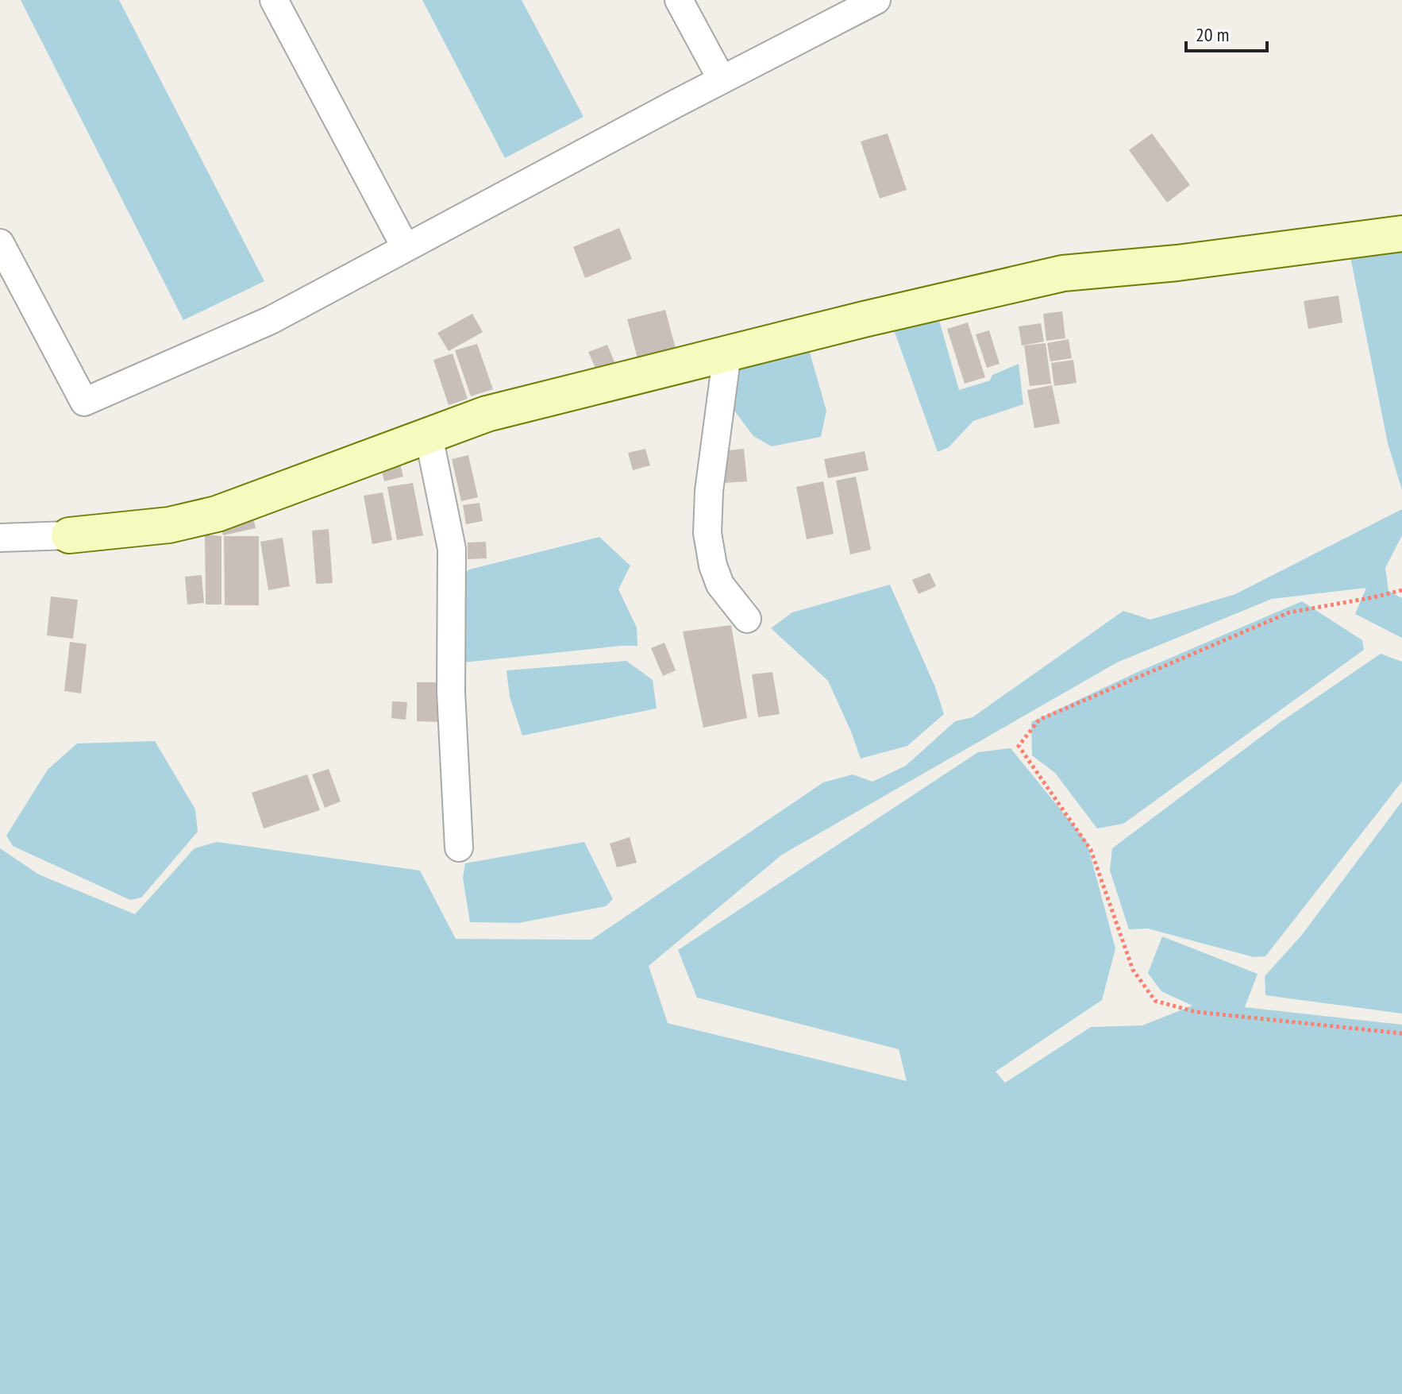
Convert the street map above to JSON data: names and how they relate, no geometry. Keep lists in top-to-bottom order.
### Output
{
  "scale_bar": "20 m"
}
